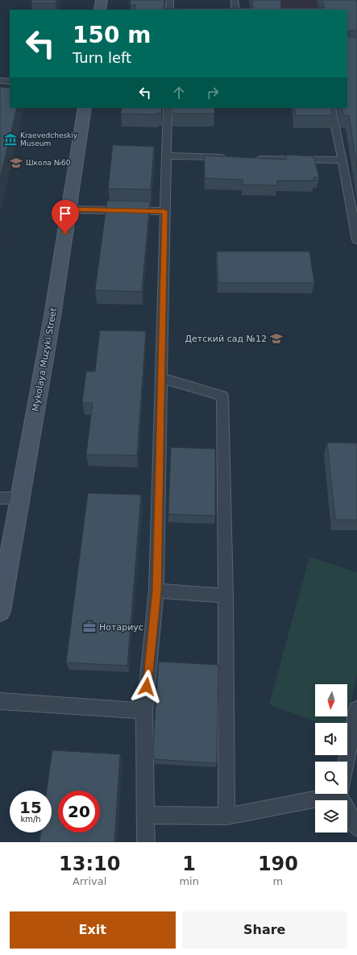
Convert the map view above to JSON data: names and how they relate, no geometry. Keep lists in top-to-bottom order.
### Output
{
  "streets": {
    "main road": ["Mykolaya Muzyki Street"]
  },
  "places": {
    "museum": ["Kraevedcheskiy Museum"],
    "school or university": ["Школа №60", "Детский сад №12"],
    "office": ["Нотариус"]
  },
  "north": "bottom",
  "page": {
    "turn": ["150 m", "Turn left"],
    "speed": "15 km/h",
    "limit": "20",
    "eta": [
      "13:10",
      "Arrival",
      "1",
      "min",
      "190",
      "m"
    ],
    "buttons": ["Exit", "Share"]
  }
}
